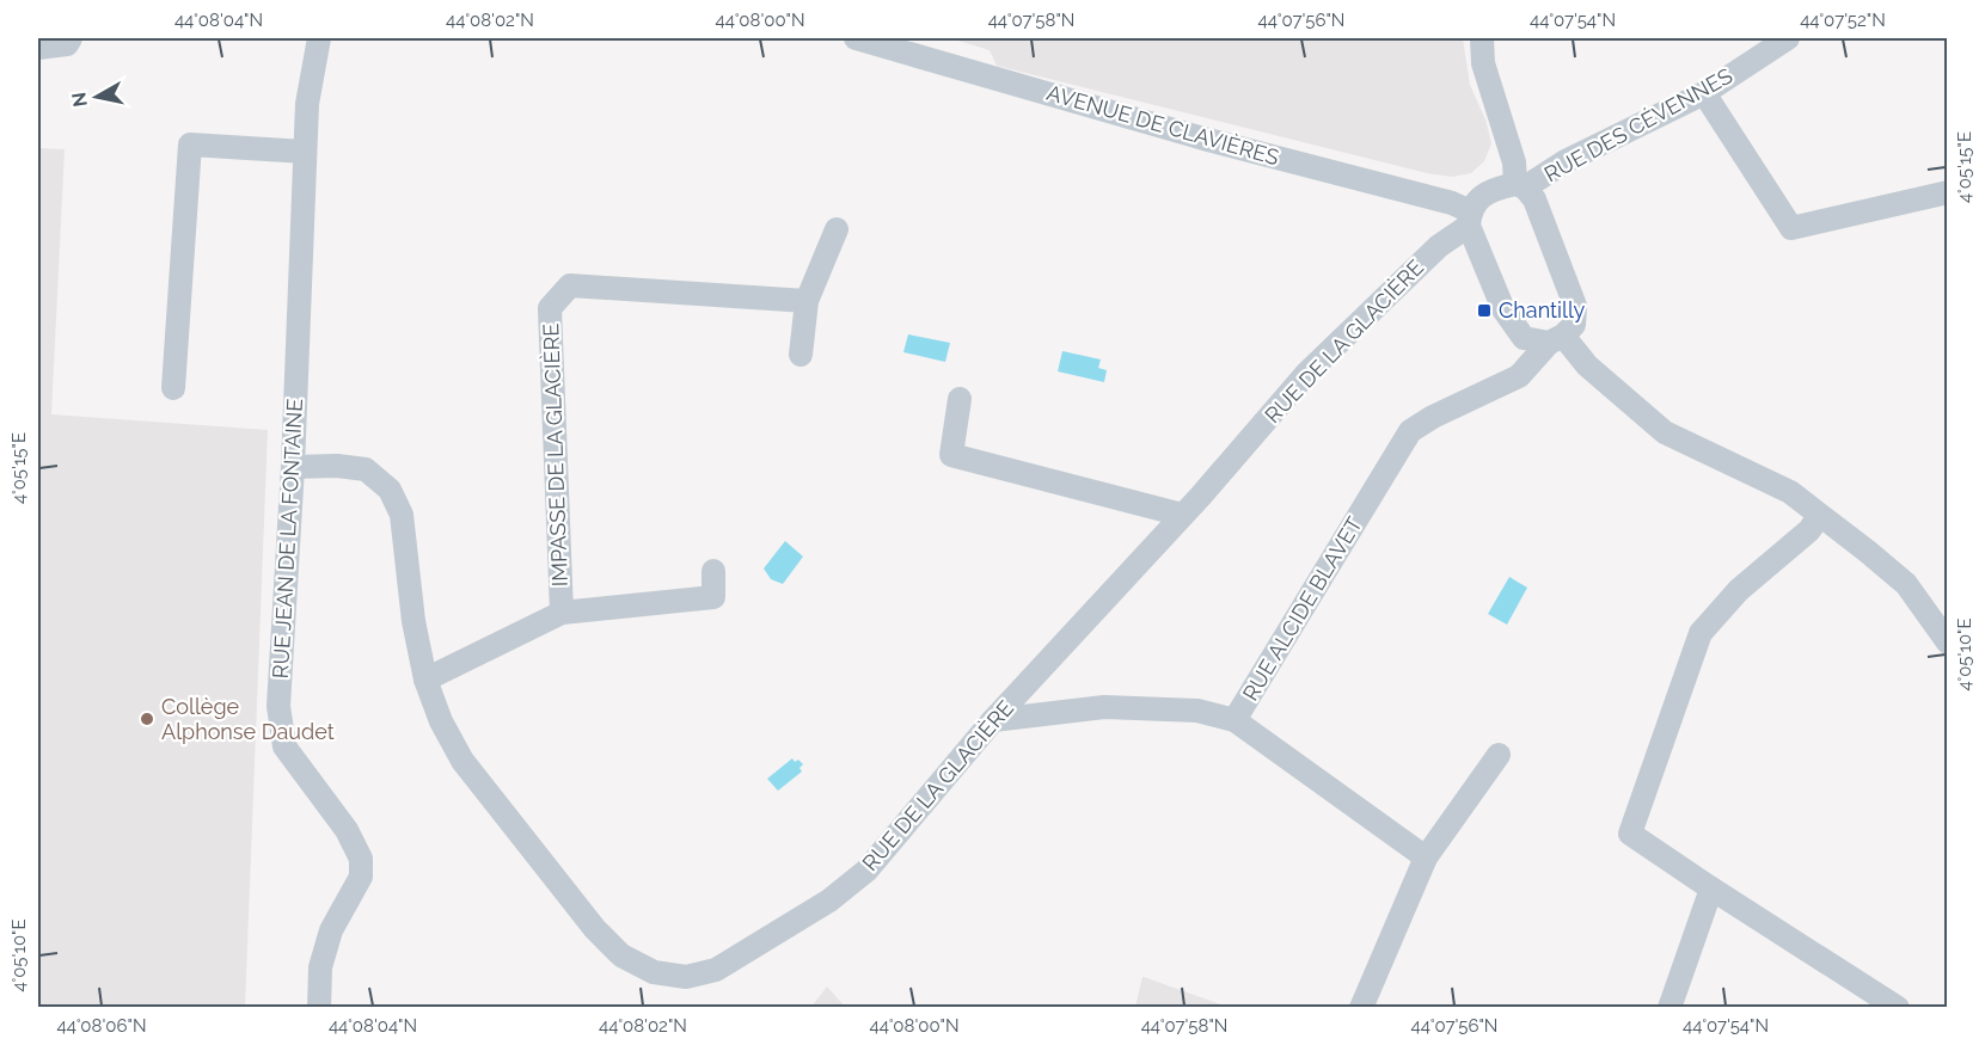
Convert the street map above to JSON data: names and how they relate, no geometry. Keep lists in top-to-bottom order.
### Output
{
  "streets": {
    "street": [
      "AVENUE DE CLAVIÈRES",
      "RUE DES CÉVENNES",
      "RUE DE LA GLACIÈRE",
      "IMPASSE DE LA GLACIÈRE",
      "RUE JEAN DE LA FONTAINE",
      "RUE ALCIDE BLAVET"
    ]
  },
  "crossings": [
    ["AVENUE DE CLAVIÈRES", "RUE DES CÉVENNES"],
    ["AVENUE DE CLAVIÈRES", "RUE DE LA GLACIÈRE"],
    ["RUE DES CÉVENNES", "RUE DE LA GLACIÈRE"],
    ["RUE DE LA GLACIÈRE", "IMPASSE DE LA GLACIÈRE"],
    ["RUE DE LA GLACIÈRE", "RUE JEAN DE LA FONTAINE"],
    ["RUE DE LA GLACIÈRE", "RUE ALCIDE BLAVET"]
  ],
  "places": {
    "transit": ["Chantilly"],
    "other": ["Collège Alphonse Daudet"]
  },
  "north": "left",
  "coordinates": [
    "44°08'04\"N",
    "44°08'02\"N",
    "44°08'00\"N",
    "44°07'58\"N",
    "44°07'56\"N",
    "44°07'54\"N",
    "44°07'52\"N",
    "4°05'15\"E",
    "4°05'10\"E",
    "44°08'06\"N"
  ]
}
